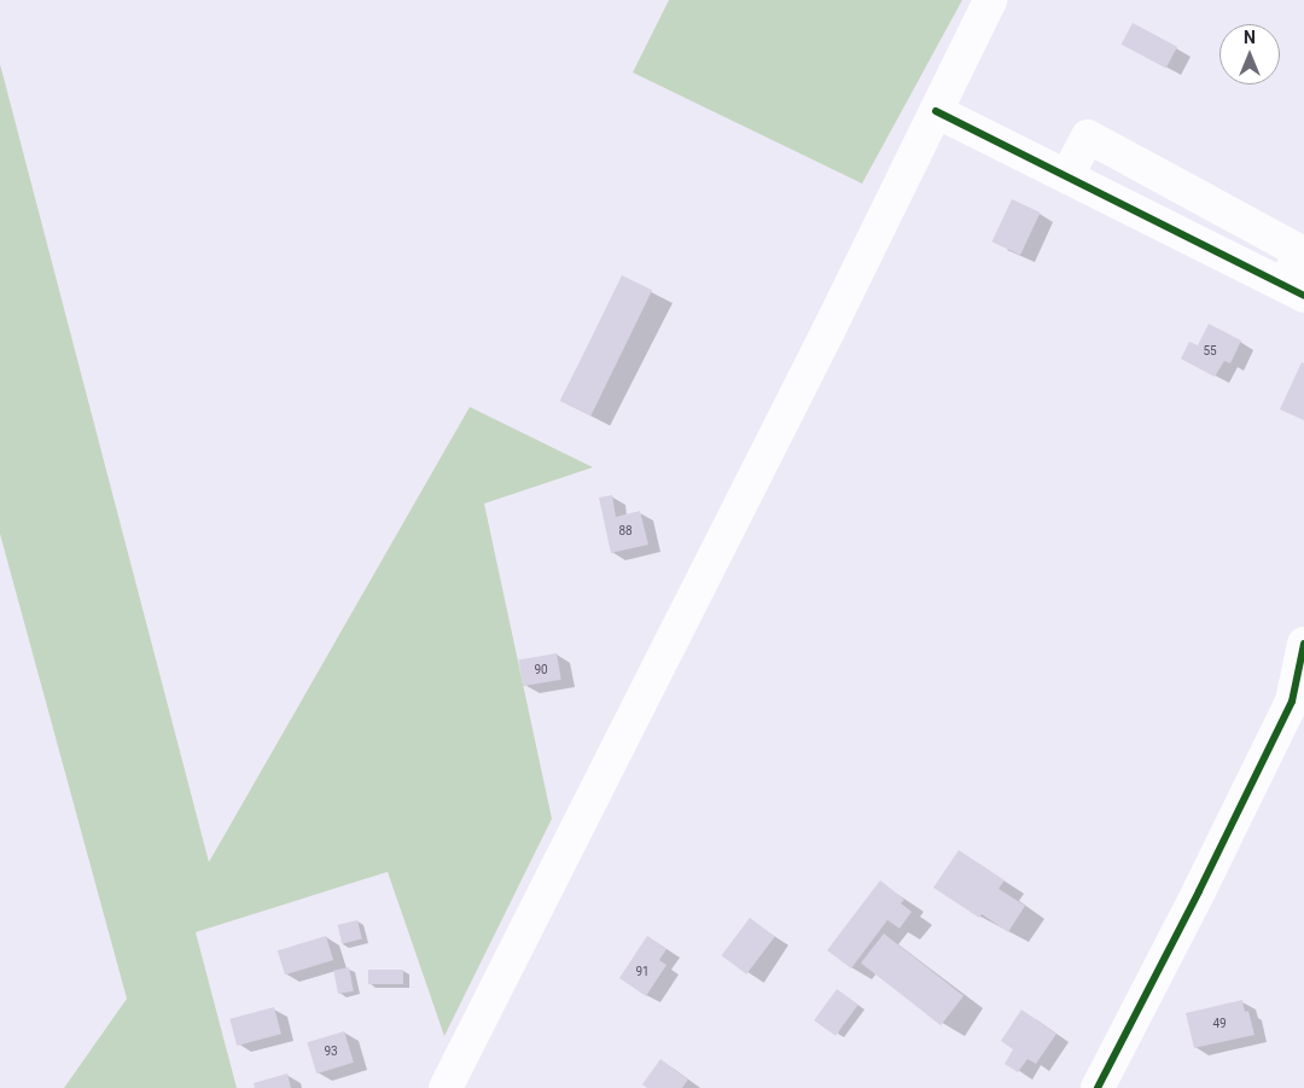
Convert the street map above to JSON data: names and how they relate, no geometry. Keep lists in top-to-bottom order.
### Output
{
  "house_numbers": [
    "55",
    "88",
    "90",
    "91",
    "49",
    "93"
  ],
  "north": "top"
}
